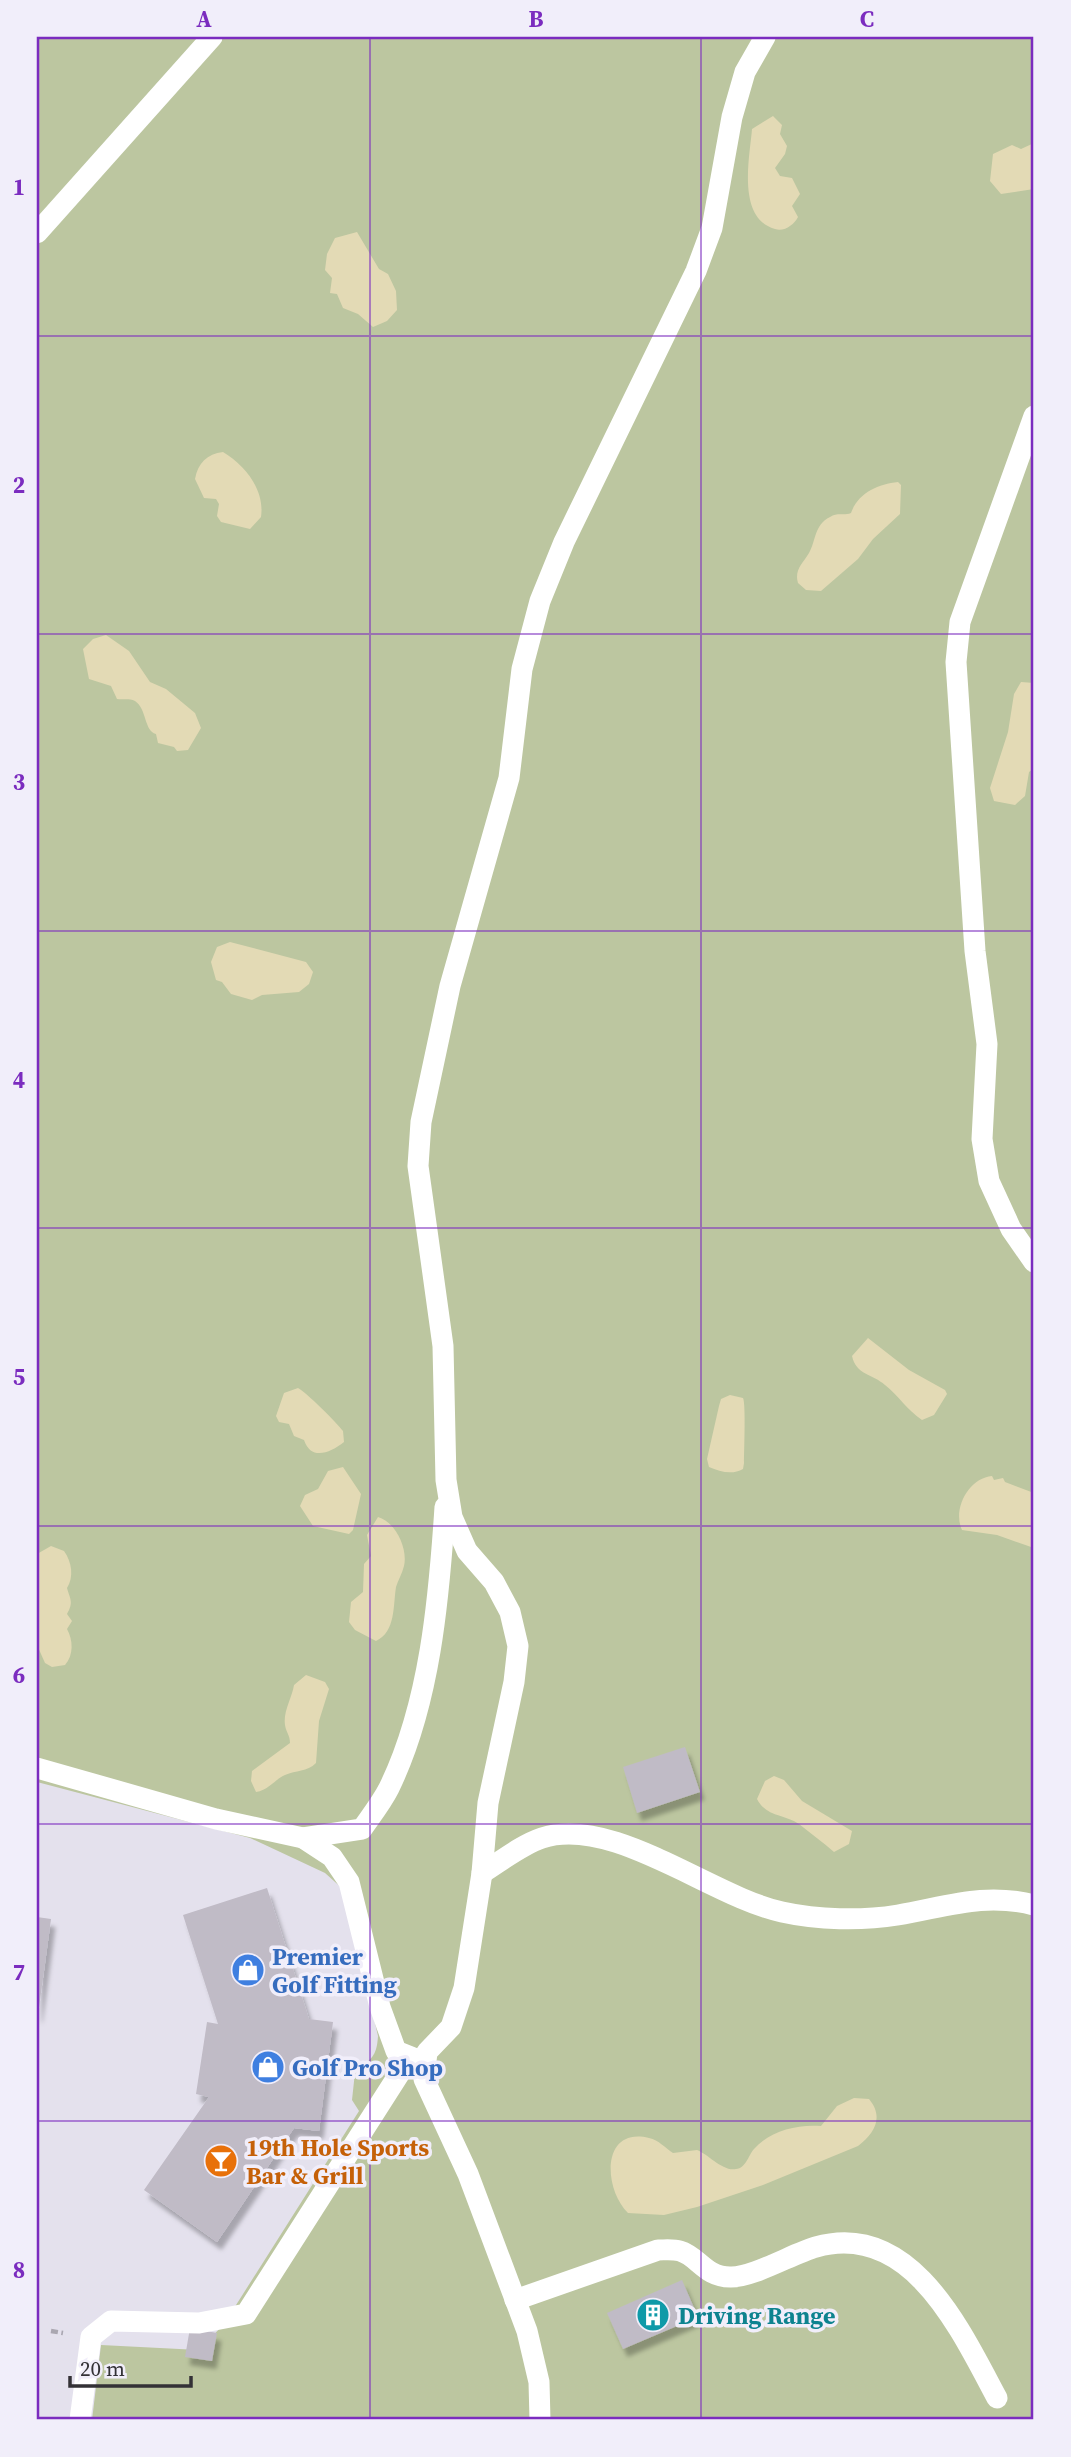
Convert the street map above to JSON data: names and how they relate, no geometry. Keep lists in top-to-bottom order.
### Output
{
  "places": {
    "shop": ["Premier Golf Fitting", "Golf Pro Shop"],
    "bar": ["19th Hole Sports Bar & Grill"],
    "building": ["Driving Range"]
  },
  "scale_bar": "20 m",
  "grid": {
    "columns": ["A", "B", "C"],
    "rows": [
      "1",
      "2",
      "3",
      "4",
      "5",
      "6",
      "7",
      "8"
    ]
  }
}
